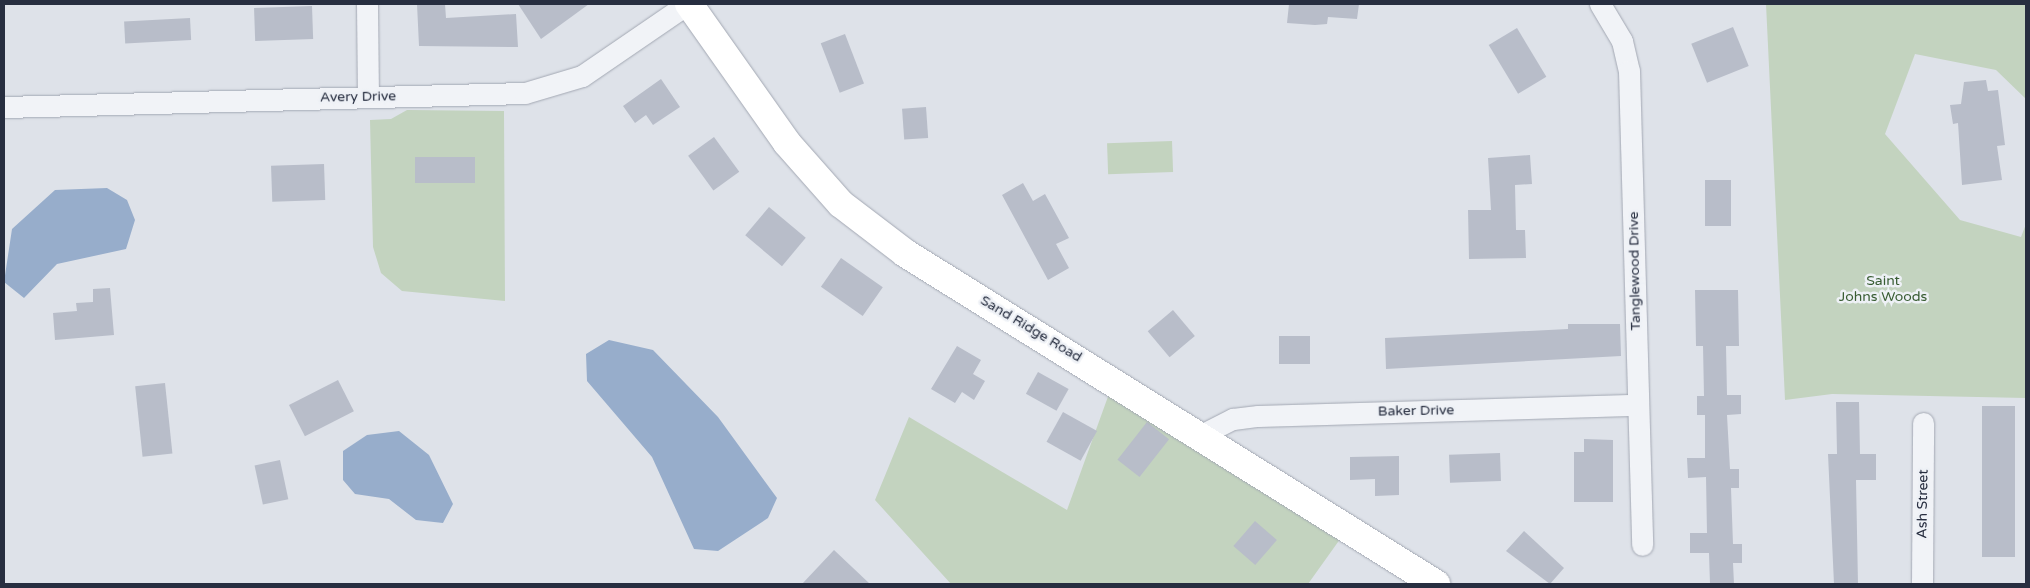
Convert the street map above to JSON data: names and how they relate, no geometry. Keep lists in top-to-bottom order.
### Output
{
  "streets": {
    "street": [
      "Avery Drive",
      "Tanglewood Drive",
      "Sand Ridge Road",
      "Baker Drive",
      "Ash Street"
    ]
  },
  "crossings": [
    ["Avery Drive", "Sand Ridge Road"],
    ["Tanglewood Drive", "Baker Drive"],
    ["Sand Ridge Road", "Baker Drive"]
  ],
  "parks": ["Saint Johns Woods"]
}
